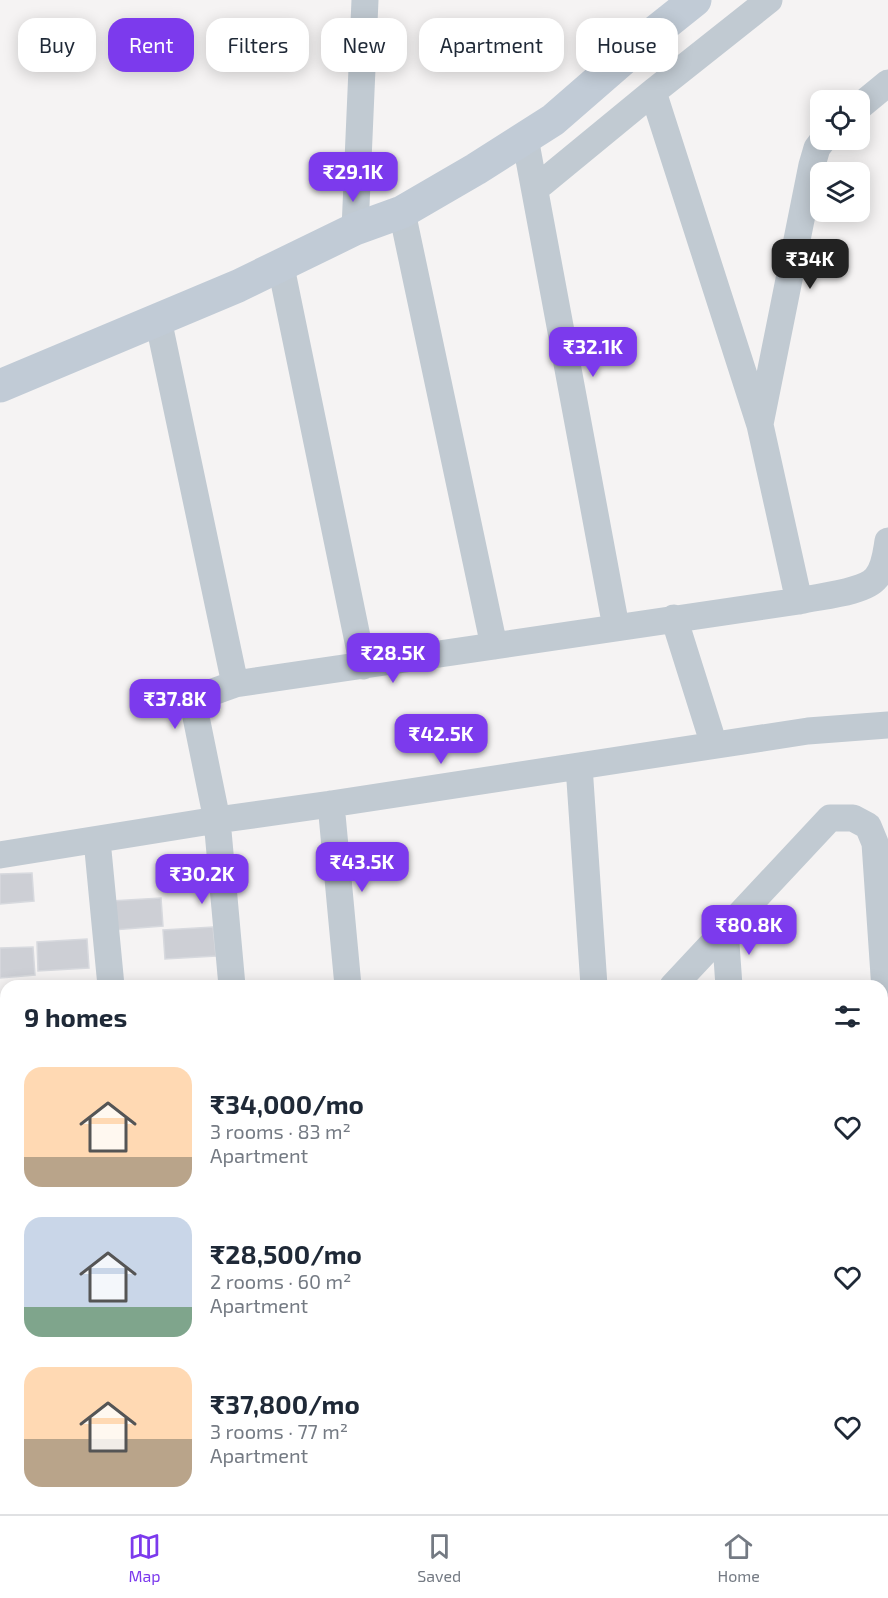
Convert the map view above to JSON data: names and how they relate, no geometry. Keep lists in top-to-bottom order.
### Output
{
  "page": {
    "chip": [
      "Buy",
      "Rent",
      "Filters",
      "New",
      "Apartment",
      "House"
    ],
    "price": [
      "₹29.1K",
      "₹34K",
      "₹32.1K",
      "₹28.5K",
      "₹37.8K",
      "₹42.5K",
      "₹43.5K",
      "₹30.2K",
      "₹80.8K"
    ],
    "heading": "9 homes",
    "list": [
      {
        "name": "₹34,000/mo",
        "note": "3 rooms · 83 m² · Apartment"
      },
      {
        "name": "₹28,500/mo",
        "note": "2 rooms · 60 m² · Apartment"
      },
      {
        "name": "₹37,800/mo",
        "note": "3 rooms · 77 m² · Apartment"
      }
    ],
    "tabs": ["Map", "Saved", "Home"]
  }
}
